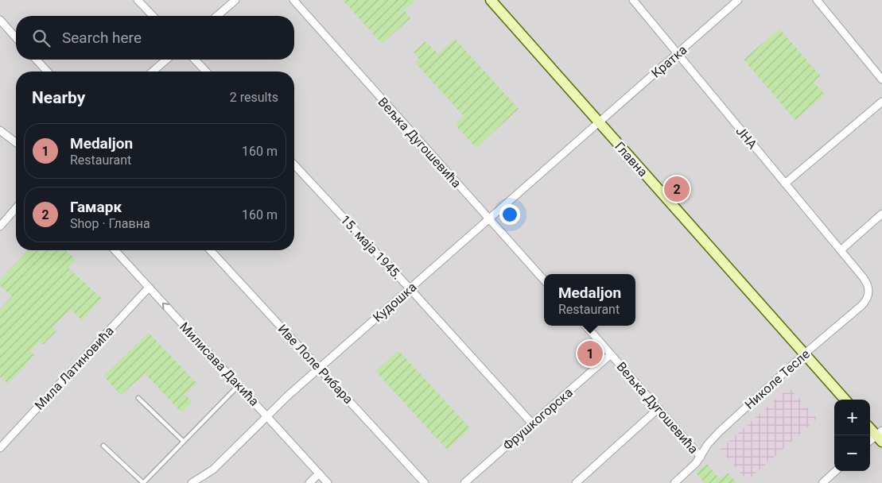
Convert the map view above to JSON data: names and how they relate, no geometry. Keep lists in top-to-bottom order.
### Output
{
  "streets": {
    "main road": ["Главна"],
    "street": [
      "Кратка",
      "ЈНА",
      "Вељка Дугошевића",
      "15. маја 1945.",
      "Кудошка",
      "Милисава Дакића",
      "Иве Лоле Рибара",
      "Мила Латиновића",
      "Николе Тесле",
      "Фрушкогорска"
    ]
  },
  "crossings": [
    ["Кратка", "ЈНА"],
    ["Кратка", "Главна"],
    ["Кратка", "Кудошка"],
    ["ЈНА", "Николе Тесле"],
    ["Вељка Дугошевића", "Кудошка"],
    ["Вељка Дугошевића", "Николе Тесле"],
    ["Вељка Дугошевића", "Фрушкогорска"],
    ["Главна", "Кудошка"],
    ["Главна", "Николе Тесле"],
    ["15. маја 1945.", "Кудошка"],
    ["15. маја 1945.", "Фрушкогорска"],
    ["Кудошка", "Милисава Дакића"],
    ["Кудошка", "Иве Лоле Рибара"],
    ["Милисава Дакића", "Мила Латиновића"]
  ],
  "one_way": ["Милисава Дакића"],
  "page": {
    "search": "Search here",
    "heading": ["Nearby", "2 results"],
    "list": [
      {
        "mark": "1",
        "name": "Medaljon",
        "note": "Restaurant",
        "value": "160 m"
      },
      {
        "mark": "2",
        "name": "Гамарк",
        "note": "Shop · Главна",
        "value": "160 m"
      }
    ],
    "pins": ["2", "1"],
    "popup": ["Medaljon", "Restaurant"],
    "map_buttons": ["+", "−"]
  }
}
